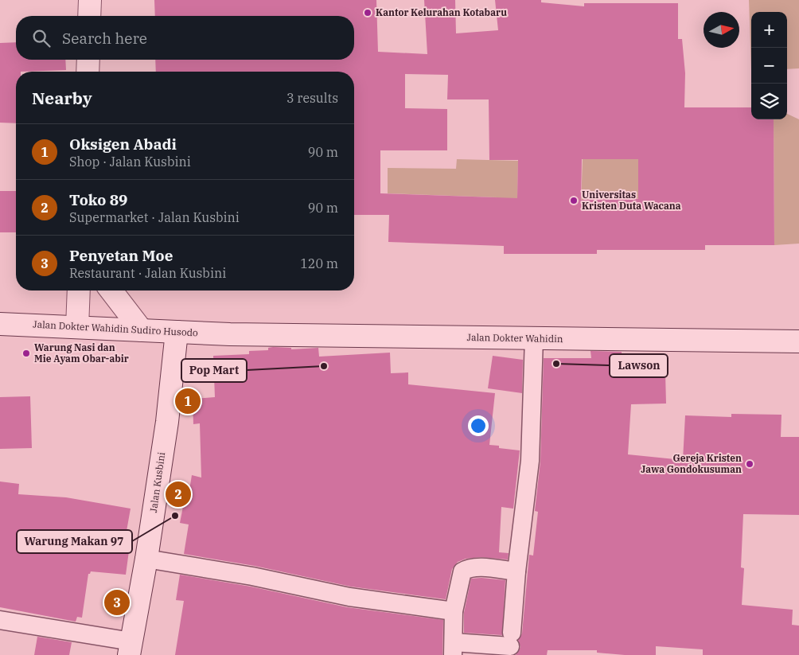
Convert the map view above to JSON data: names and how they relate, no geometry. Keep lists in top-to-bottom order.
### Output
{
  "streets": {
    "main road": ["Jalan Dokter Wahidin Sudiro Husodo", "Jalan Dokter Wahidin", "Jalan Kusbini"]
  },
  "crossings": [
    ["Jalan Dokter Wahidin Sudiro Husodo", "Jalan Dokter Wahidin"],
    ["Jalan Dokter Wahidin Sudiro Husodo", "Jalan Kusbini"]
  ],
  "places": [
    "Kantor Kelurahan Kotabaru",
    "Universitas Kristen Duta Wacana",
    "Warung Nasi dan Mie Ayam Obar-abir",
    "Lawson",
    "Pop Mart",
    "Gereja Kristen Jawa Gondokusuman",
    "Warung Makan 97"
  ],
  "north": "right",
  "page": {
    "map_buttons": ["+", "−"],
    "search": "Search here",
    "heading": ["Nearby", "3 results"],
    "list": [
      {
        "mark": "1",
        "name": "Oksigen Abadi",
        "note": "Shop · Jalan Kusbini",
        "value": "90 m"
      },
      {
        "mark": "2",
        "name": "Toko 89",
        "note": "Supermarket · Jalan Kusbini",
        "value": "90 m"
      },
      {
        "mark": "3",
        "name": "Penyetan Moe",
        "note": "Restaurant · Jalan Kusbini",
        "value": "120 m"
      }
    ],
    "pins": ["1", "2", "3"]
  }
}
